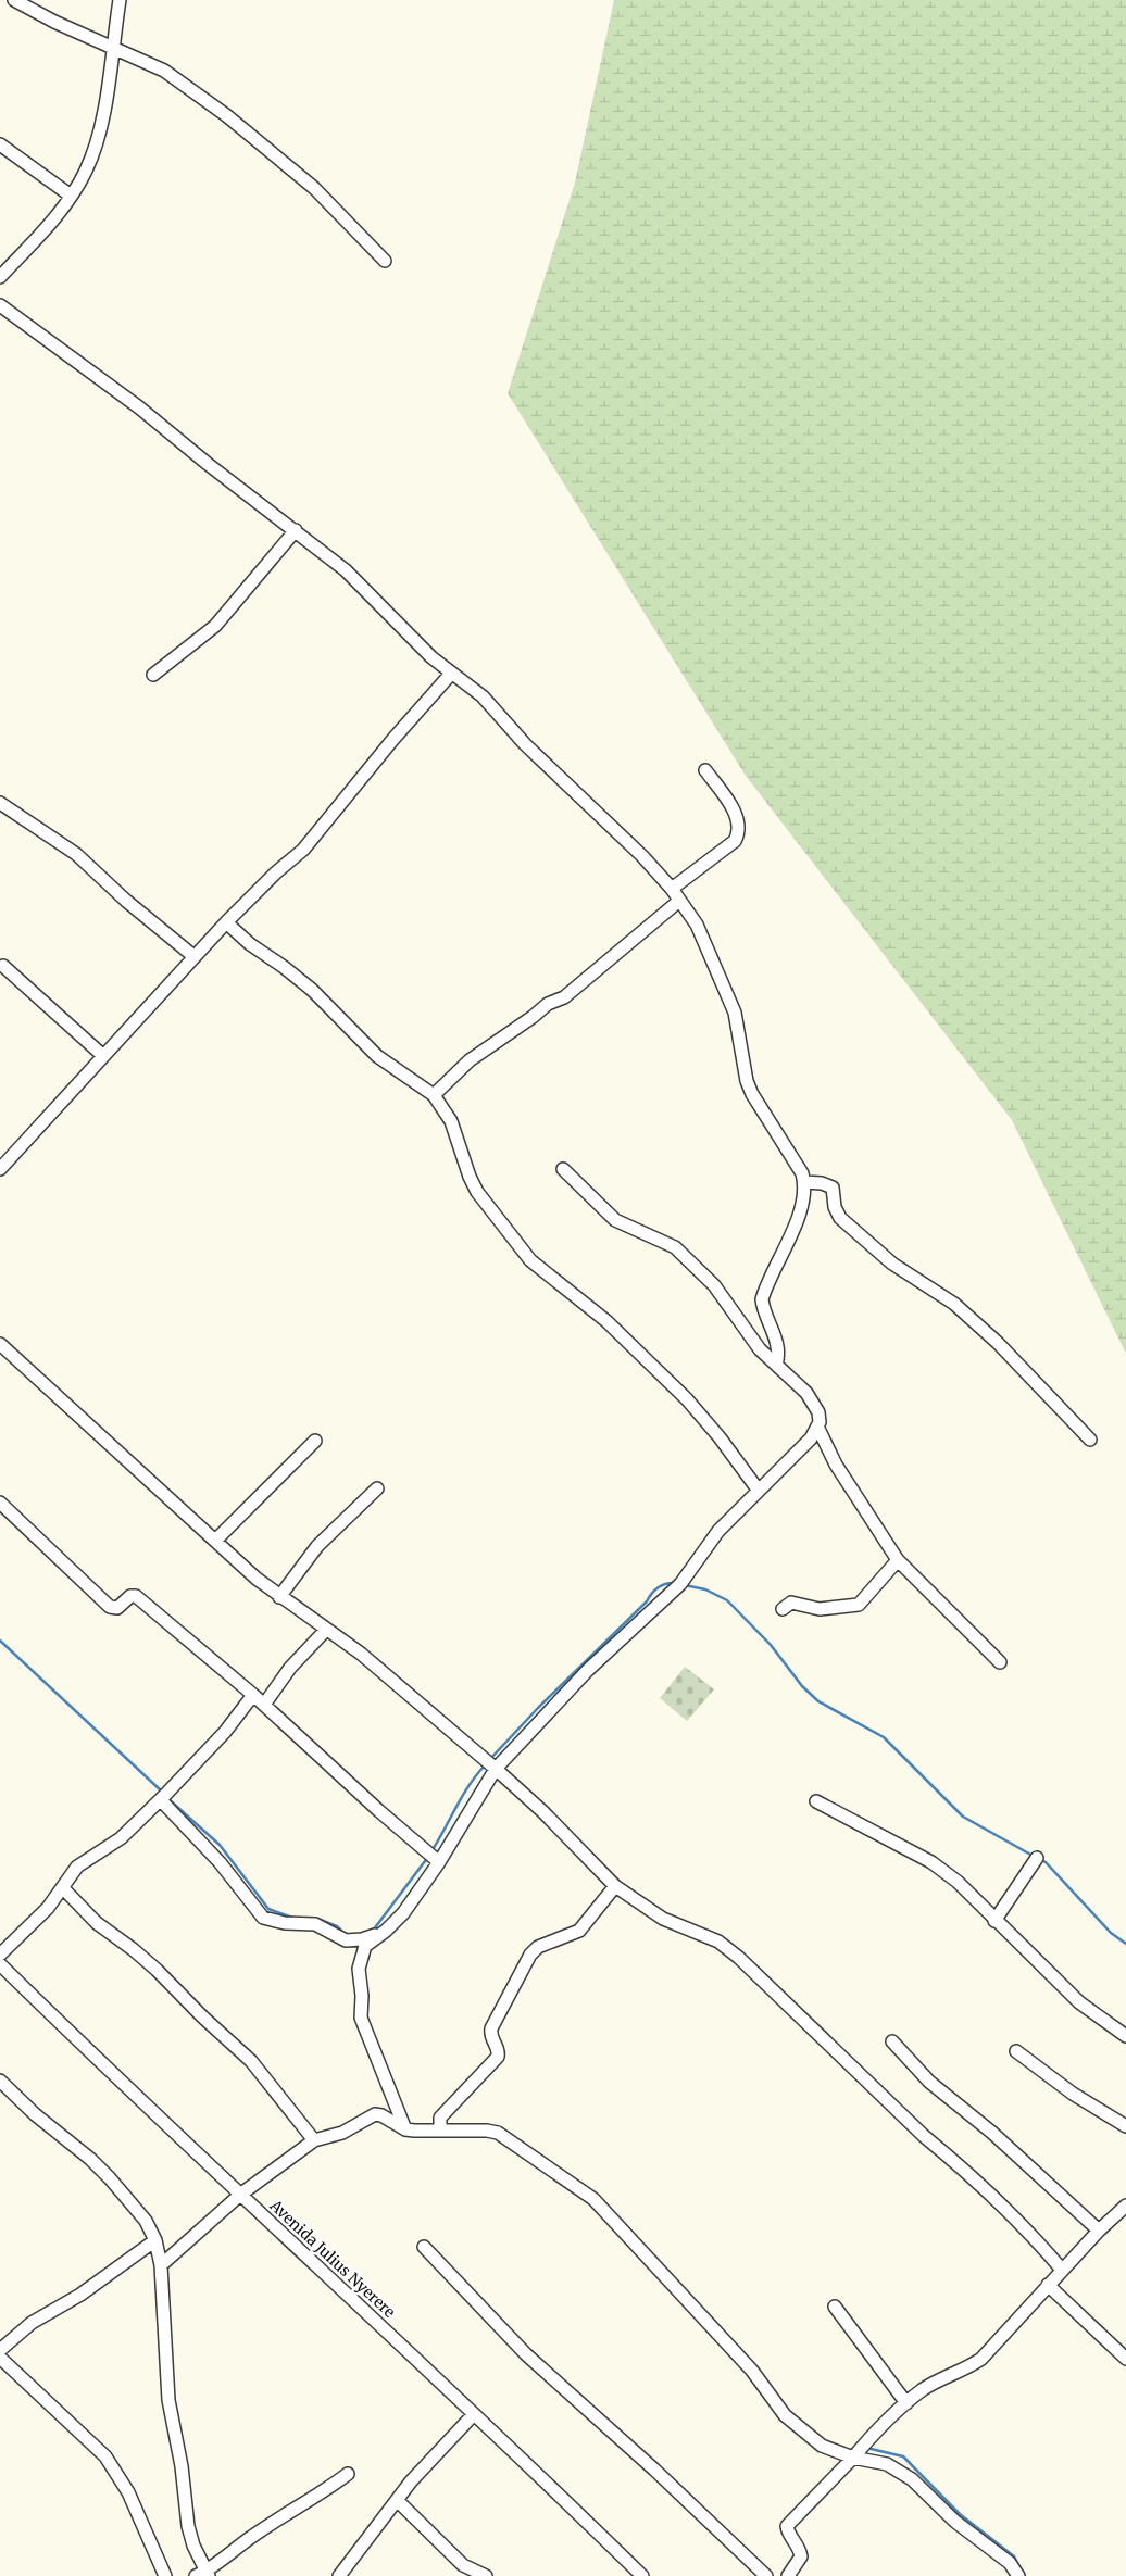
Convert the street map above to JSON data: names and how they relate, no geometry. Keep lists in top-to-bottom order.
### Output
{
  "streets": {
    "street": ["Avenida Julius Nyerere"]
  }
}
